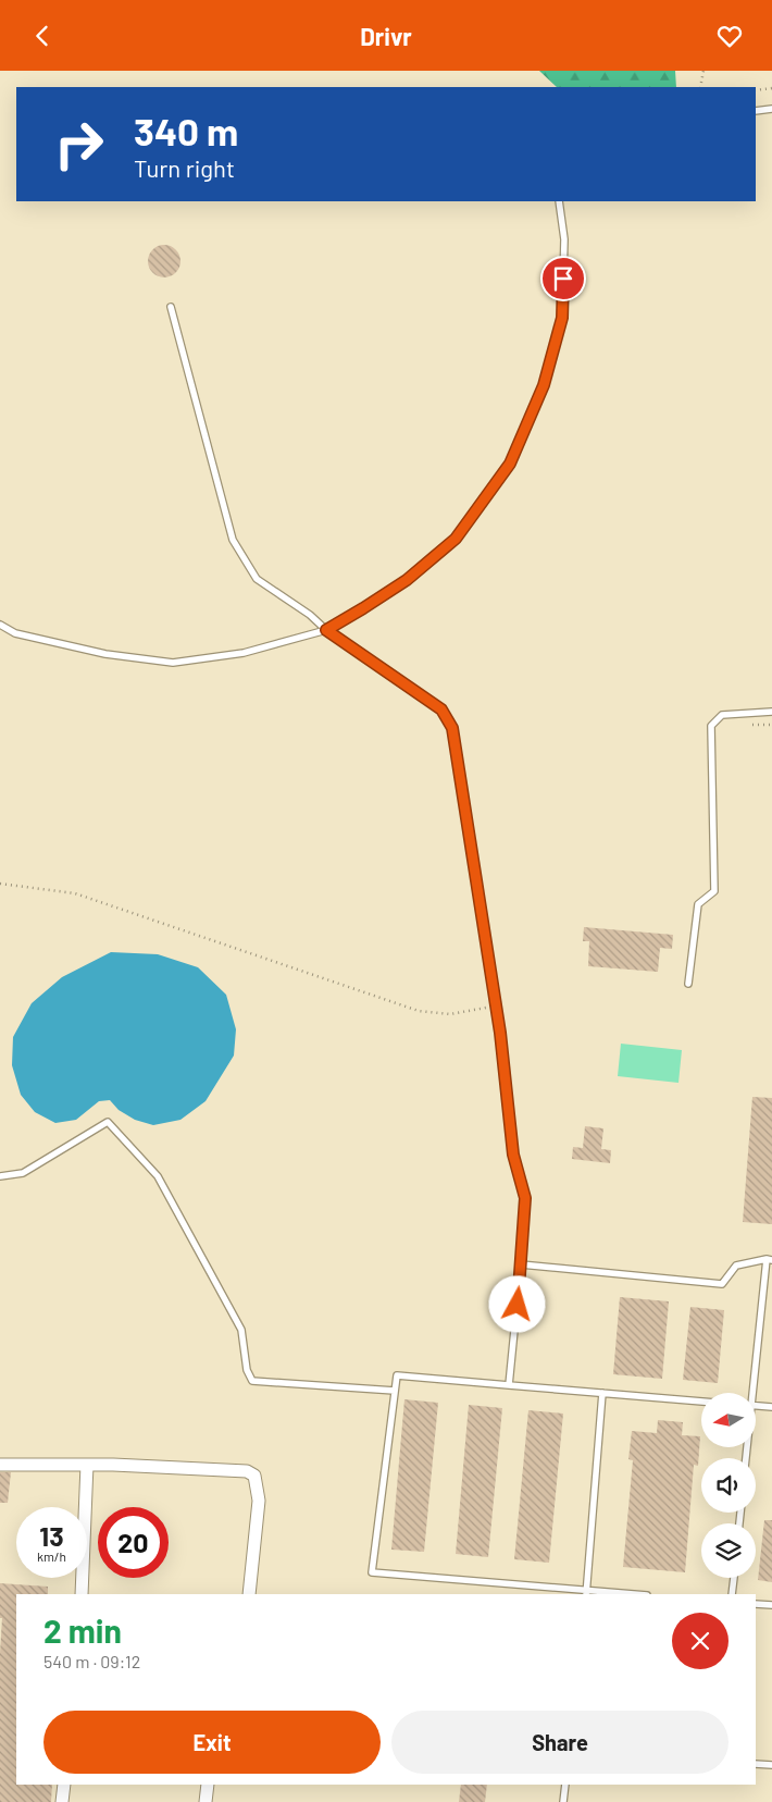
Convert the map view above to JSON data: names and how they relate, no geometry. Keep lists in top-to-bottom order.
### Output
{
  "north": "left",
  "page": {
    "header": "Drivr",
    "turn": ["340 m", "Turn right"],
    "speed": "13 km/h",
    "limit": "20",
    "heading": ["2 min", "540 m · 09:12"],
    "buttons": ["Exit", "Share"]
  }
}
